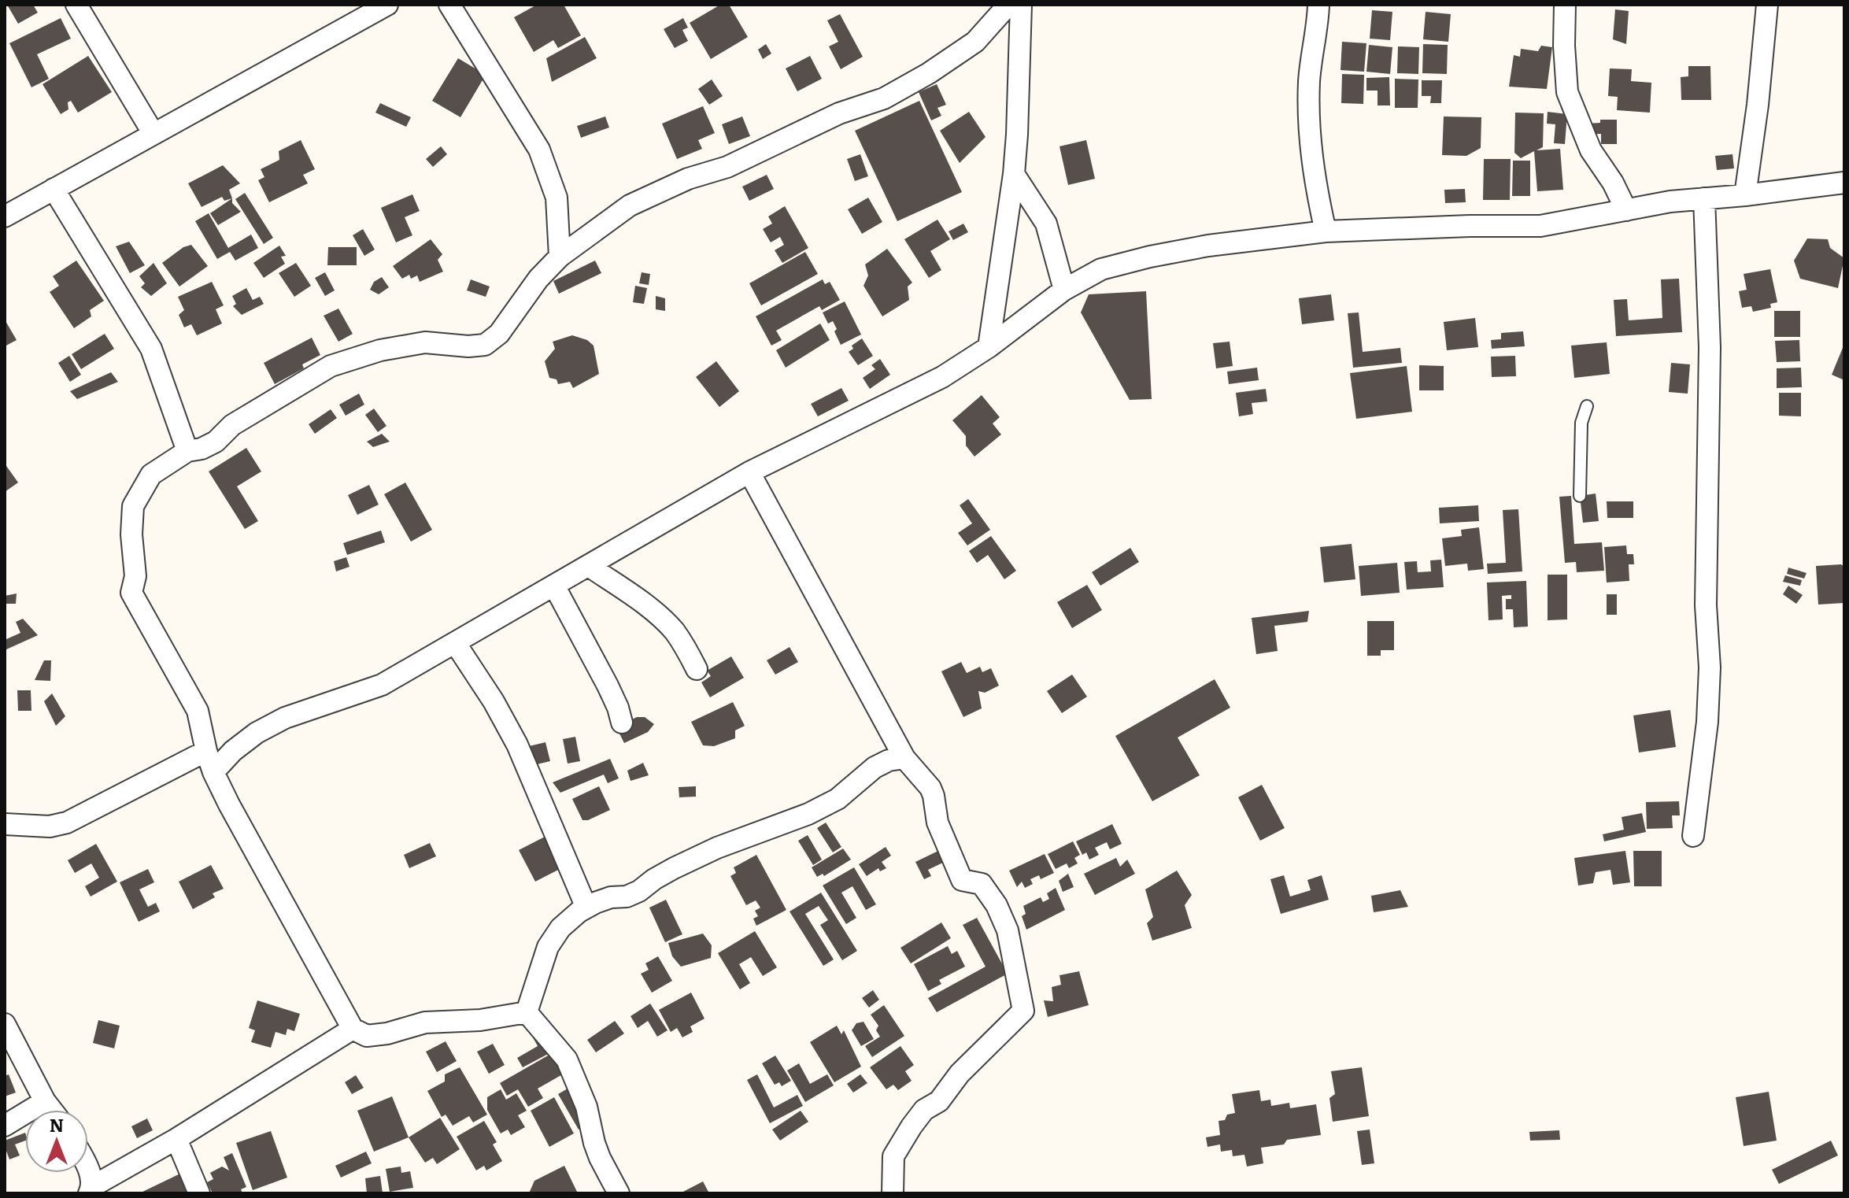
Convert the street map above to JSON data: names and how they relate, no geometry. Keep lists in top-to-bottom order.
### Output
{
  "north": "top"
}
